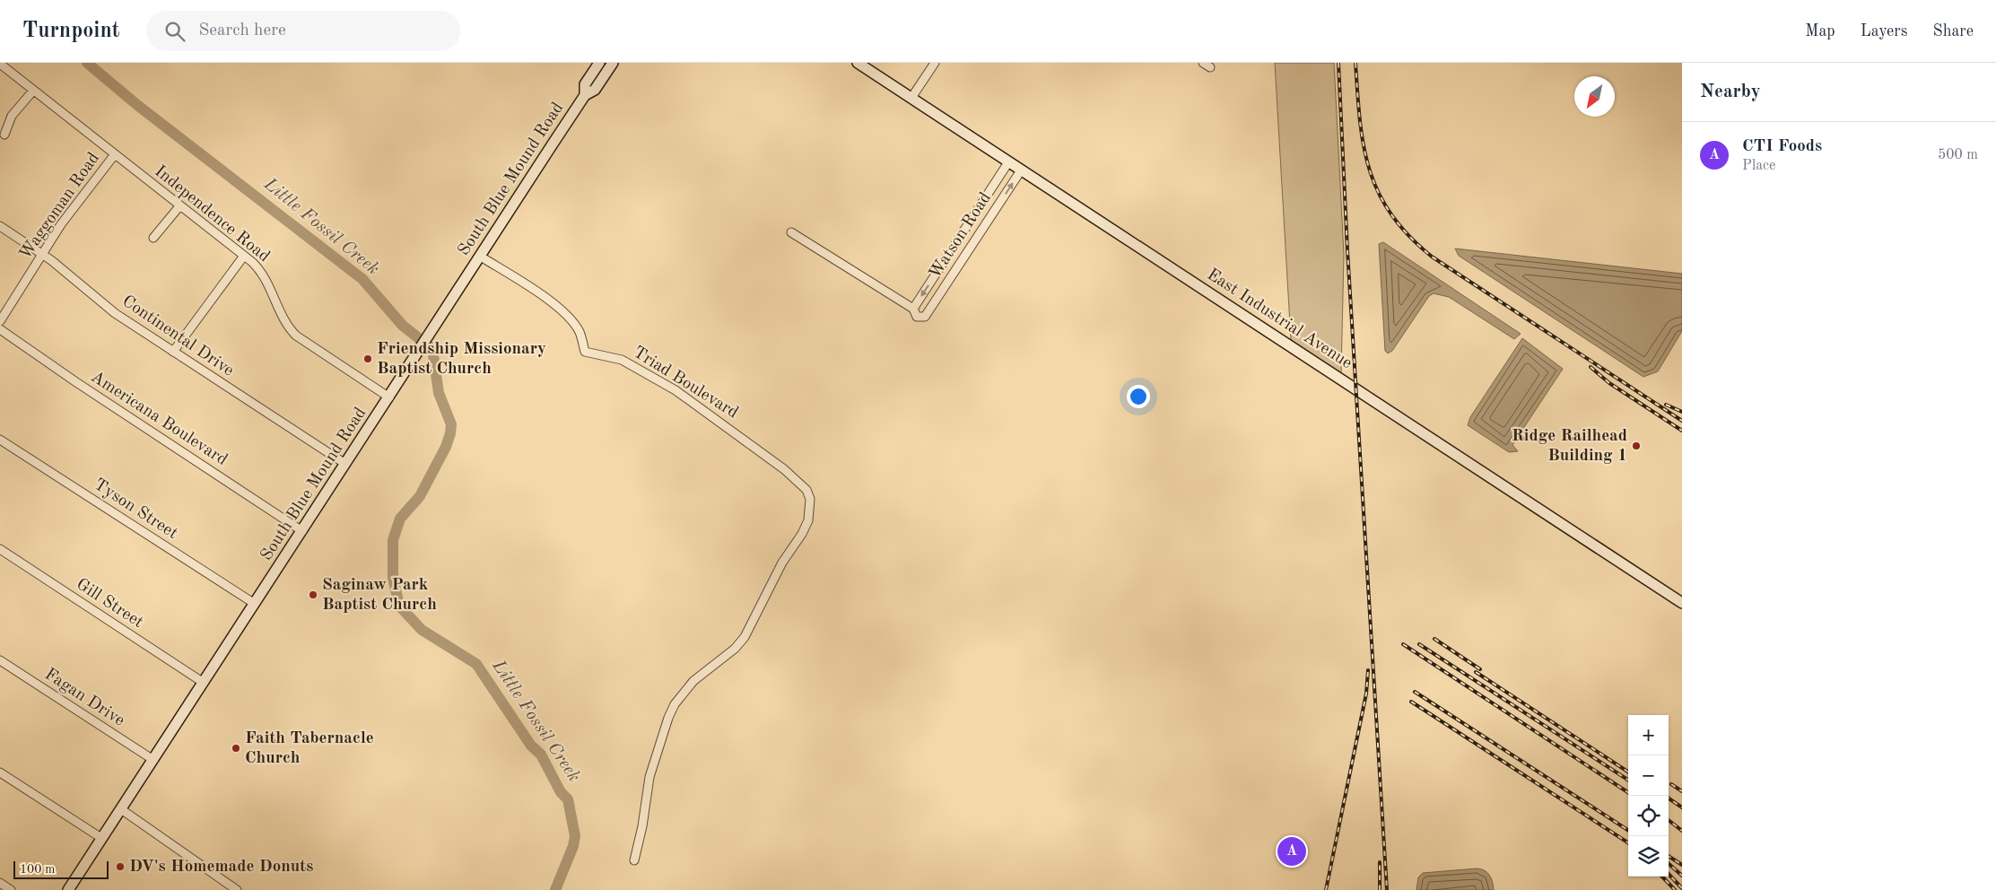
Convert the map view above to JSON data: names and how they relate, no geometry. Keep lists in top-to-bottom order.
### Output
{
  "streets": {
    "main road": ["South Blue Mound Road", "East Industrial Avenue"],
    "street": [
      "Waggoman Road",
      "Independence Road",
      "Watson Road",
      "Continental Drive",
      "Triad Boulevard",
      "Americana Boulevard",
      "Tyson Street",
      "Gill Street",
      "Fagan Drive"
    ]
  },
  "crossings": [
    ["South Blue Mound Road", "Independence Road"],
    ["South Blue Mound Road", "Continental Drive"],
    ["South Blue Mound Road", "Triad Boulevard"],
    ["South Blue Mound Road", "Americana Boulevard"],
    ["South Blue Mound Road", "Tyson Street"],
    ["South Blue Mound Road", "Gill Street"],
    ["South Blue Mound Road", "Fagan Drive"],
    ["Waggoman Road", "Independence Road"],
    ["Waggoman Road", "Continental Drive"],
    ["Watson Road", "East Industrial Avenue"]
  ],
  "water": ["Little Fossil Creek"],
  "places": [
    "Friendship Missionary Baptist Church",
    "Ridge Railhead Building 1",
    "Saginaw Park Baptist Church",
    "Faith Tabernacle Church",
    "DV's Homemade Donuts"
  ],
  "scale_bar": "100 m",
  "north": "bottom left",
  "page": {
    "header": "Turnpoint",
    "search": "Search here",
    "nav": ["Map", "Layers", "Share"],
    "heading": "Nearby",
    "list": [
      {
        "mark": "A",
        "name": "CTI Foods",
        "note": "Place",
        "value": "500 m"
      }
    ],
    "map_buttons": ["+", "−"],
    "pins": "A",
    "scale": "100 m"
  }
}
